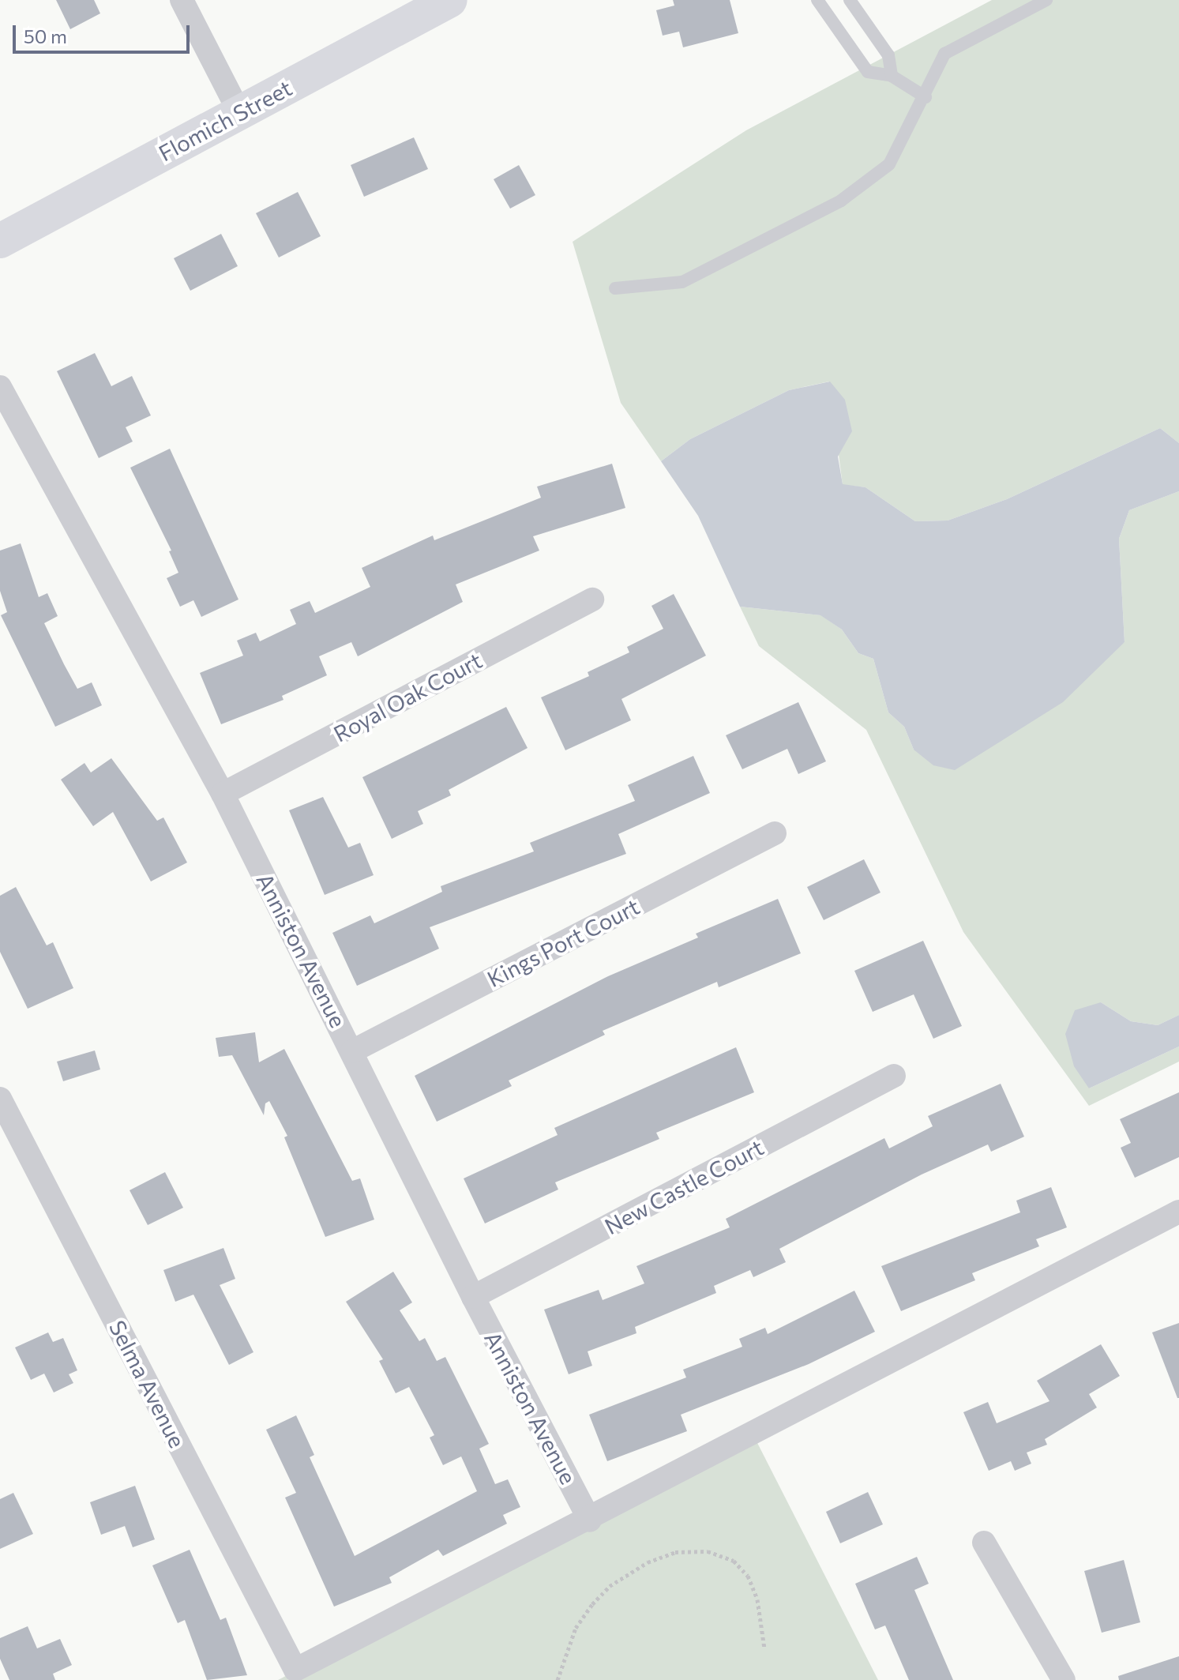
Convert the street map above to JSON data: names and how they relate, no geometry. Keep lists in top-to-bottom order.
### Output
{
  "streets": {
    "street": [
      "Flomich Street",
      "Royal Oak Court",
      "Kings Port Court",
      "Anniston Avenue",
      "New Castle Court",
      "Selma Avenue"
    ]
  },
  "crossings": [
    ["Royal Oak Court", "Anniston Avenue"],
    ["Kings Port Court", "Anniston Avenue"],
    ["Anniston Avenue", "New Castle Court"],
    ["Anniston Avenue", "Selma Avenue"]
  ],
  "scale_bar": "50 m"
}
